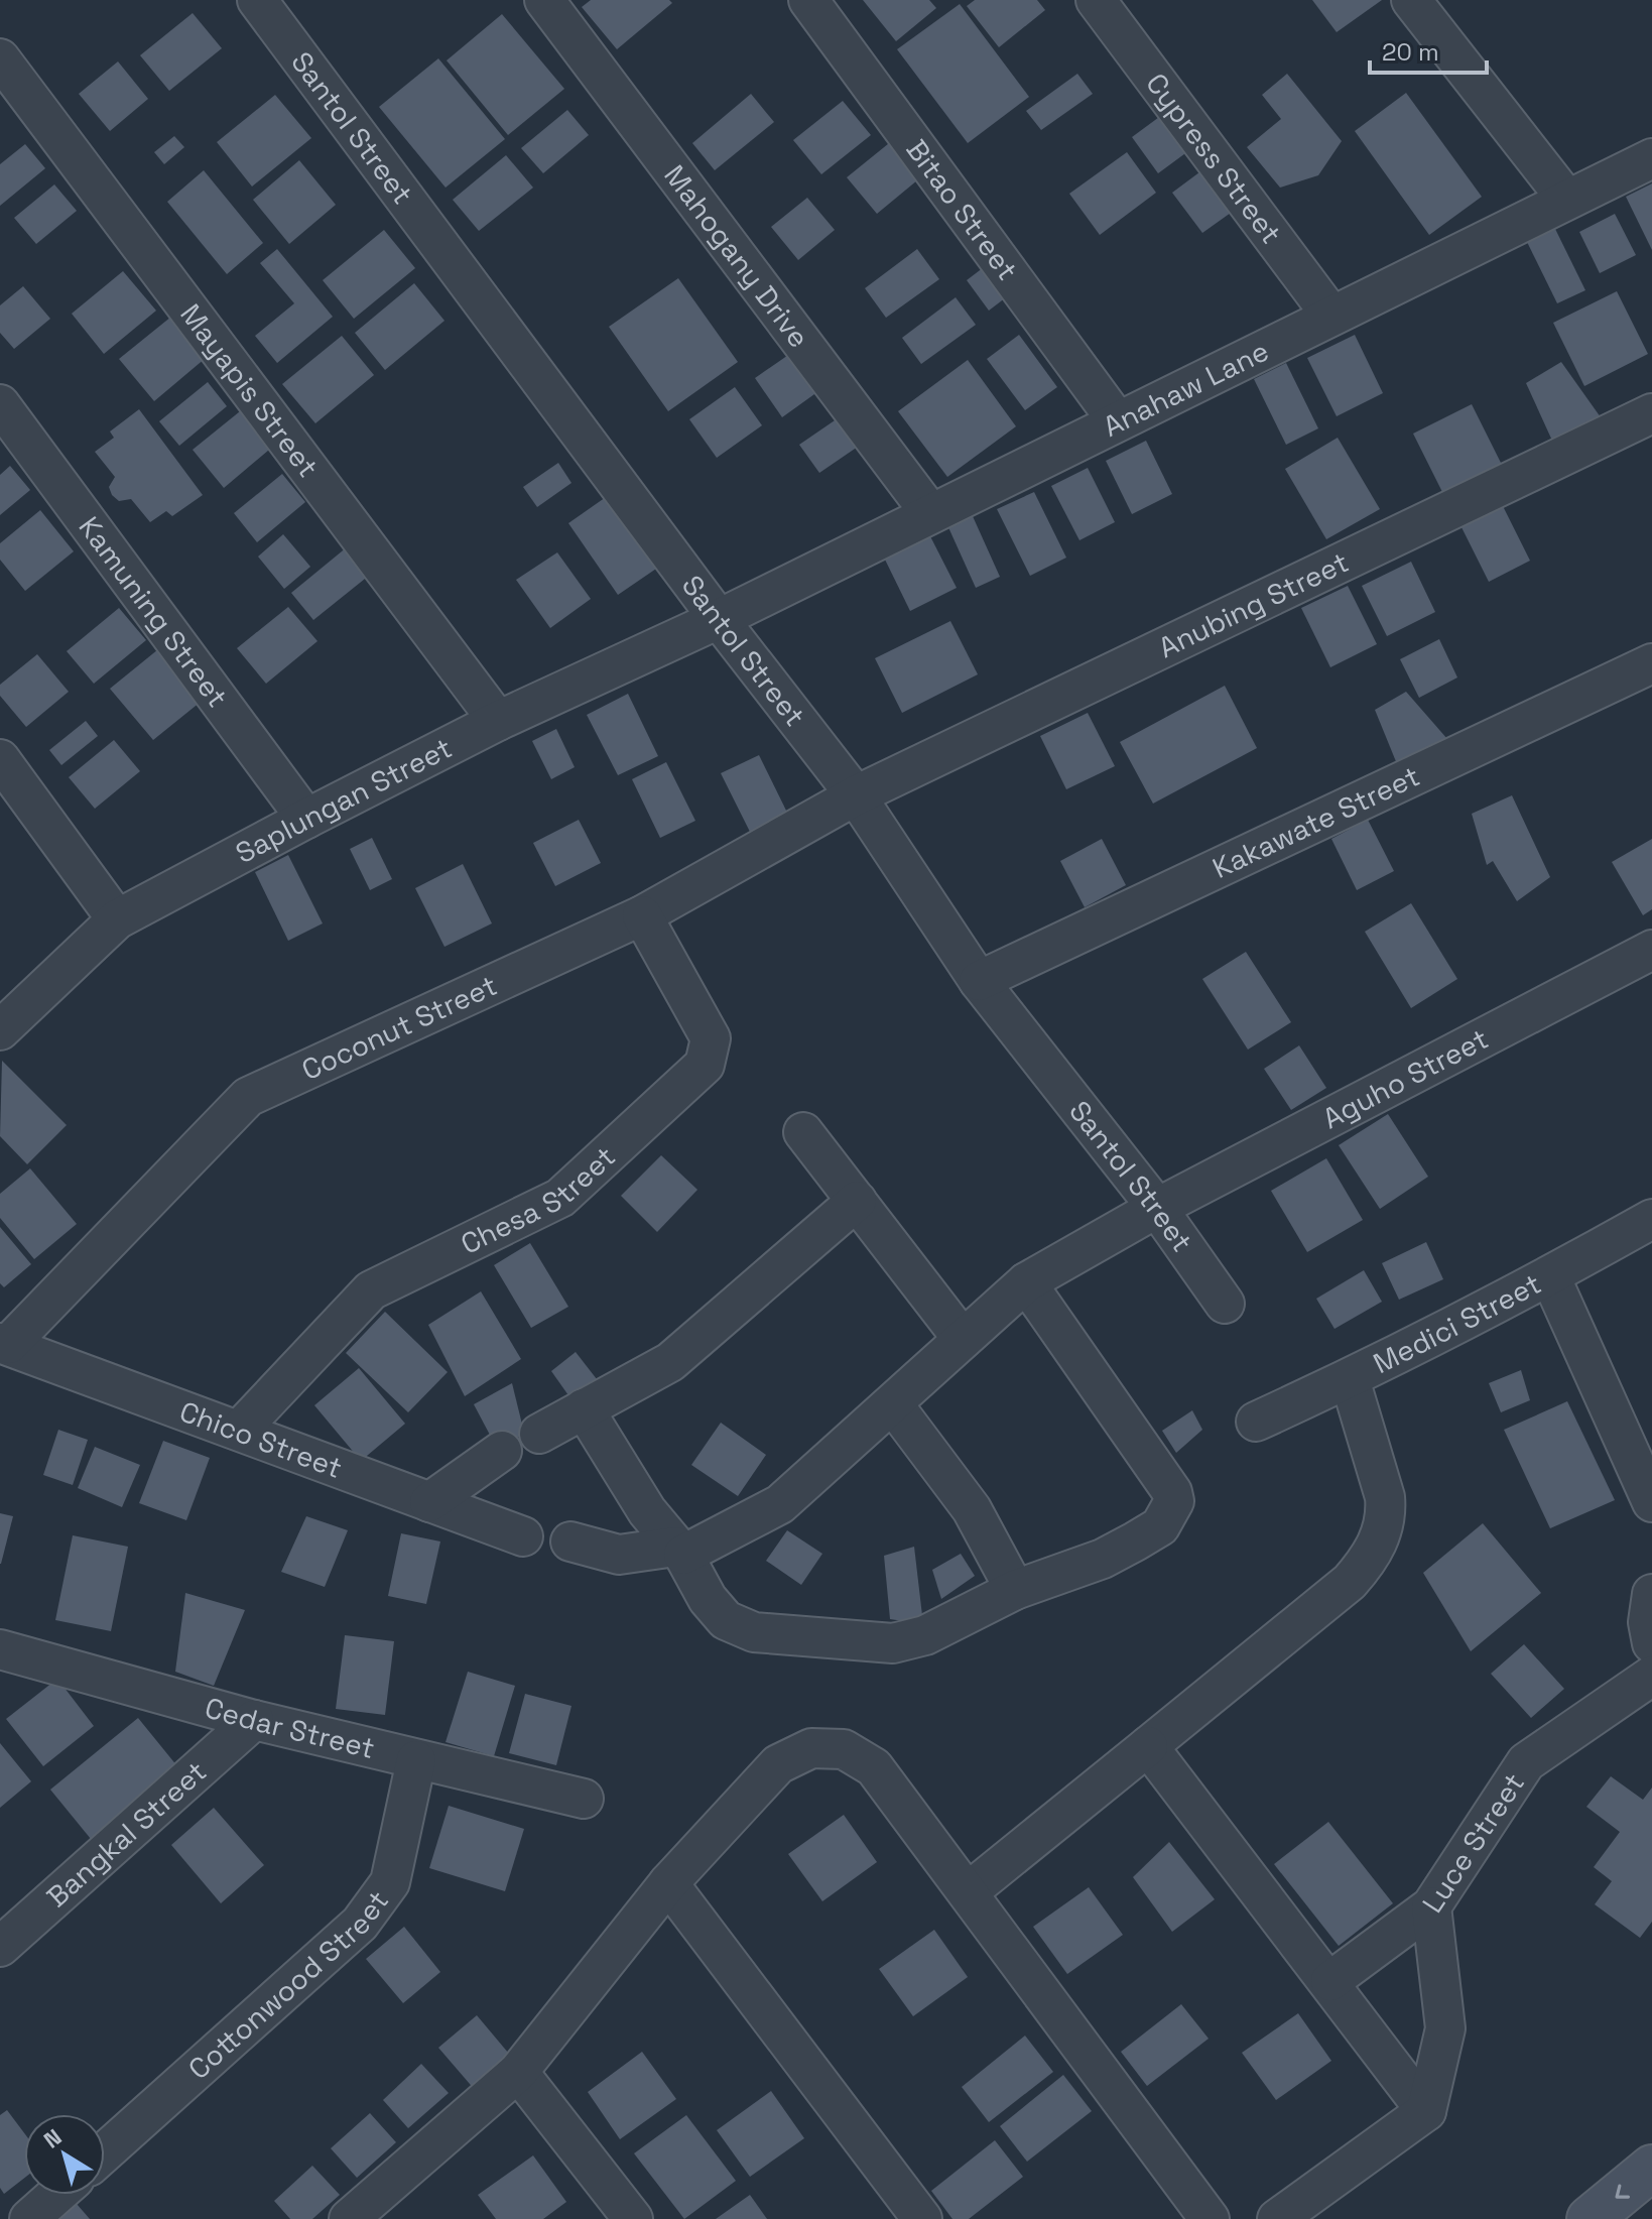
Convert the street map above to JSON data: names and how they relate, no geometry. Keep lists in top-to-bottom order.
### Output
{
  "streets": {
    "street": [
      "Santol Street",
      "Cypress Street",
      "Bitao Street",
      "Mahogany Drive",
      "Anahaw Lane",
      "Mayapis Street",
      "Anubing Street",
      "Kamuning Street",
      "Saplungan Street",
      "Kakawate Street",
      "Coconut Street",
      "Aguho Street",
      "Chesa Street",
      "Medici Street",
      "Chico Street",
      "Cedar Street",
      "Bangkal Street",
      "Luce Street",
      "Cottonwood Street"
    ]
  },
  "crossings": [
    ["Santol Street", "Anahaw Lane"],
    ["Santol Street", "Anubing Street"],
    ["Santol Street", "Saplungan Street"],
    ["Santol Street", "Kakawate Street"],
    ["Santol Street", "Coconut Street"],
    ["Santol Street", "Aguho Street"],
    ["Cypress Street", "Anahaw Lane"],
    ["Bitao Street", "Anahaw Lane"],
    ["Mahogany Drive", "Anahaw Lane"],
    ["Anahaw Lane", "Saplungan Street"],
    ["Mayapis Street", "Saplungan Street"],
    ["Anubing Street", "Coconut Street"],
    ["Kamuning Street", "Saplungan Street"],
    ["Coconut Street", "Chesa Street"],
    ["Coconut Street", "Chico Street"],
    ["Chesa Street", "Chico Street"],
    ["Cedar Street", "Bangkal Street"],
    ["Cedar Street", "Cottonwood Street"]
  ],
  "scale_bar": "20 m",
  "north": "top left"
}
